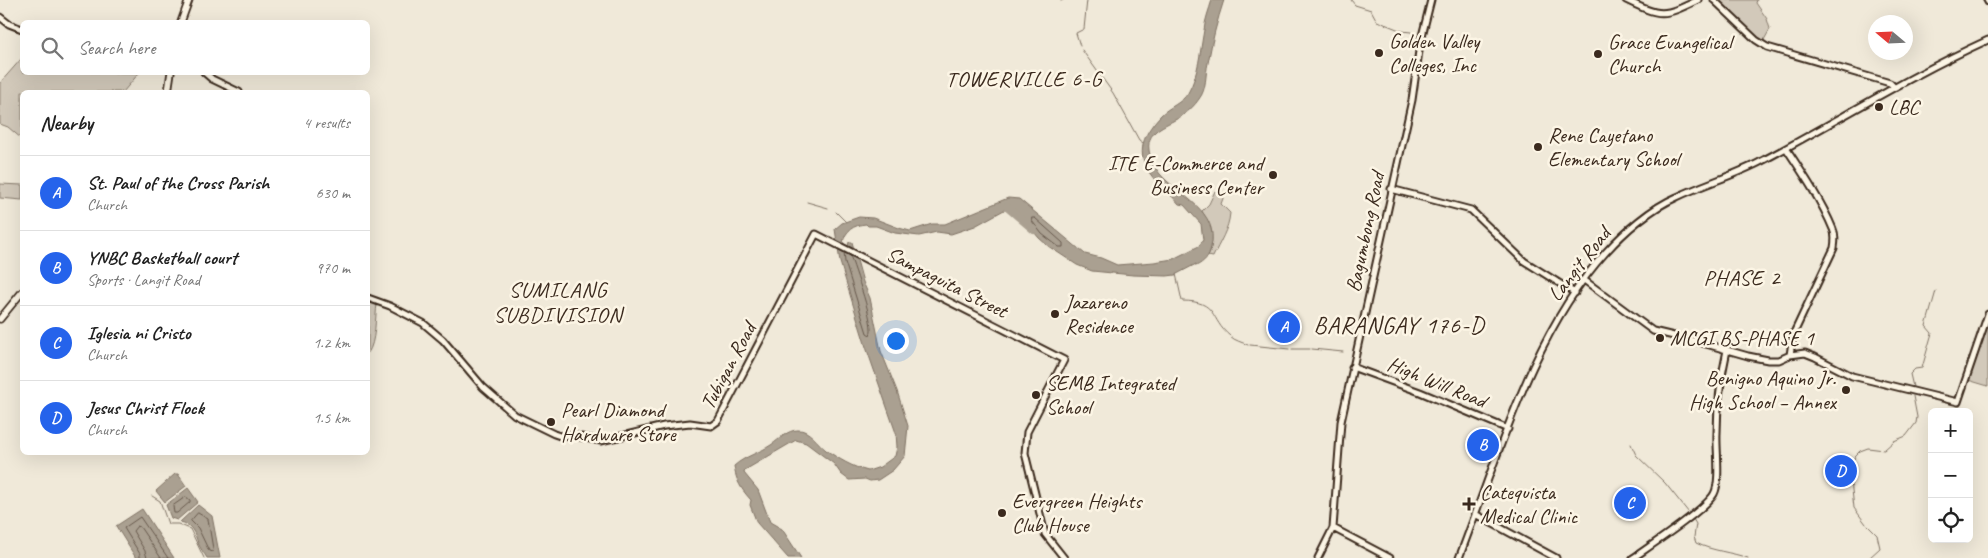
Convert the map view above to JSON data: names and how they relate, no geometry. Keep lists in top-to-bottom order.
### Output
{
  "streets": {
    "street": [
      "Bagumbong Road",
      "Langit Road",
      "Sampaguita Street",
      "Tubigan Road",
      "High Will Road"
    ]
  },
  "crossings": [
    ["Bagumbong Road", "High Will Road"],
    ["Langit Road", "High Will Road"],
    ["Sampaguita Street", "Tubigan Road"]
  ],
  "districts": [
    "TOWERVILLE 6-G",
    "PHASE 2",
    "SUMILANG SUBDIVISION",
    "BARANGAY 176-D"
  ],
  "places": {
    "other": [
      "Golden Valley Colleges, Inc",
      "Grace Evangelical Church",
      "LBC",
      "Rene Cayetano Elementary School",
      "ITE E-Commerce and Business Center",
      "Jazareno Residence",
      "MCGI BS-PHASE 1",
      "Benigno Aquino Jr. High School – Annex",
      "SEMB Integrated School",
      "Pearl Diamond Hardware Store",
      "Evergreen Heights Club House"
    ],
    "health": ["Catequista Medical Clinic"]
  },
  "north": "left",
  "page": {
    "search": "Search here",
    "heading": ["Nearby", "4 results"],
    "list": [
      {
        "mark": "A",
        "name": "St. Paul of the Cross Parish",
        "note": "Church",
        "value": "630 m"
      },
      {
        "mark": "B",
        "name": "YNBC Basketball court",
        "note": "Sports · Langit Road",
        "value": "970 m"
      },
      {
        "mark": "C",
        "name": "Iglesia ni Cristo",
        "note": "Church",
        "value": "1.2 km"
      },
      {
        "mark": "D",
        "name": "Jesus Christ Flock",
        "note": "Church",
        "value": "1.5 km"
      }
    ],
    "pins": [
      "A",
      "B",
      "D",
      "C"
    ],
    "map_buttons": ["+", "−"]
  }
}
